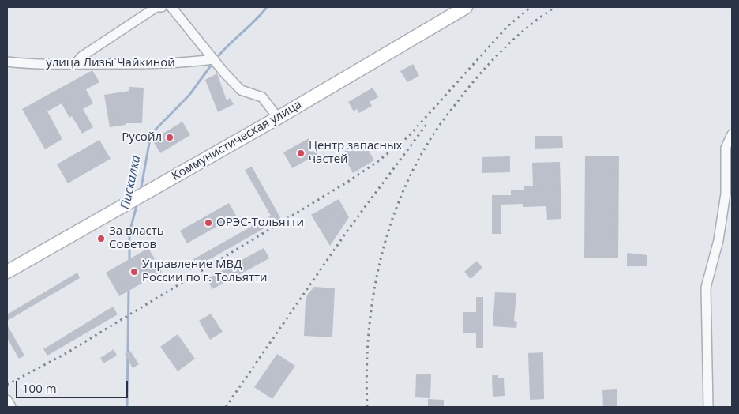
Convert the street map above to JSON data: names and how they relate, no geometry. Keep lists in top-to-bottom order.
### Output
{
  "streets": {
    "main road": ["Коммунистическая улица"],
    "street": ["улица Лизы Чайкиной"]
  },
  "water": ["Пискалка"],
  "places": [
    "Русойл",
    "Центр запасных частей",
    "ОРЭС-Тольятти",
    "За власть Советов",
    "Управление МВД России по г. Тольятти"
  ],
  "scale_bar": "100 m"
}
